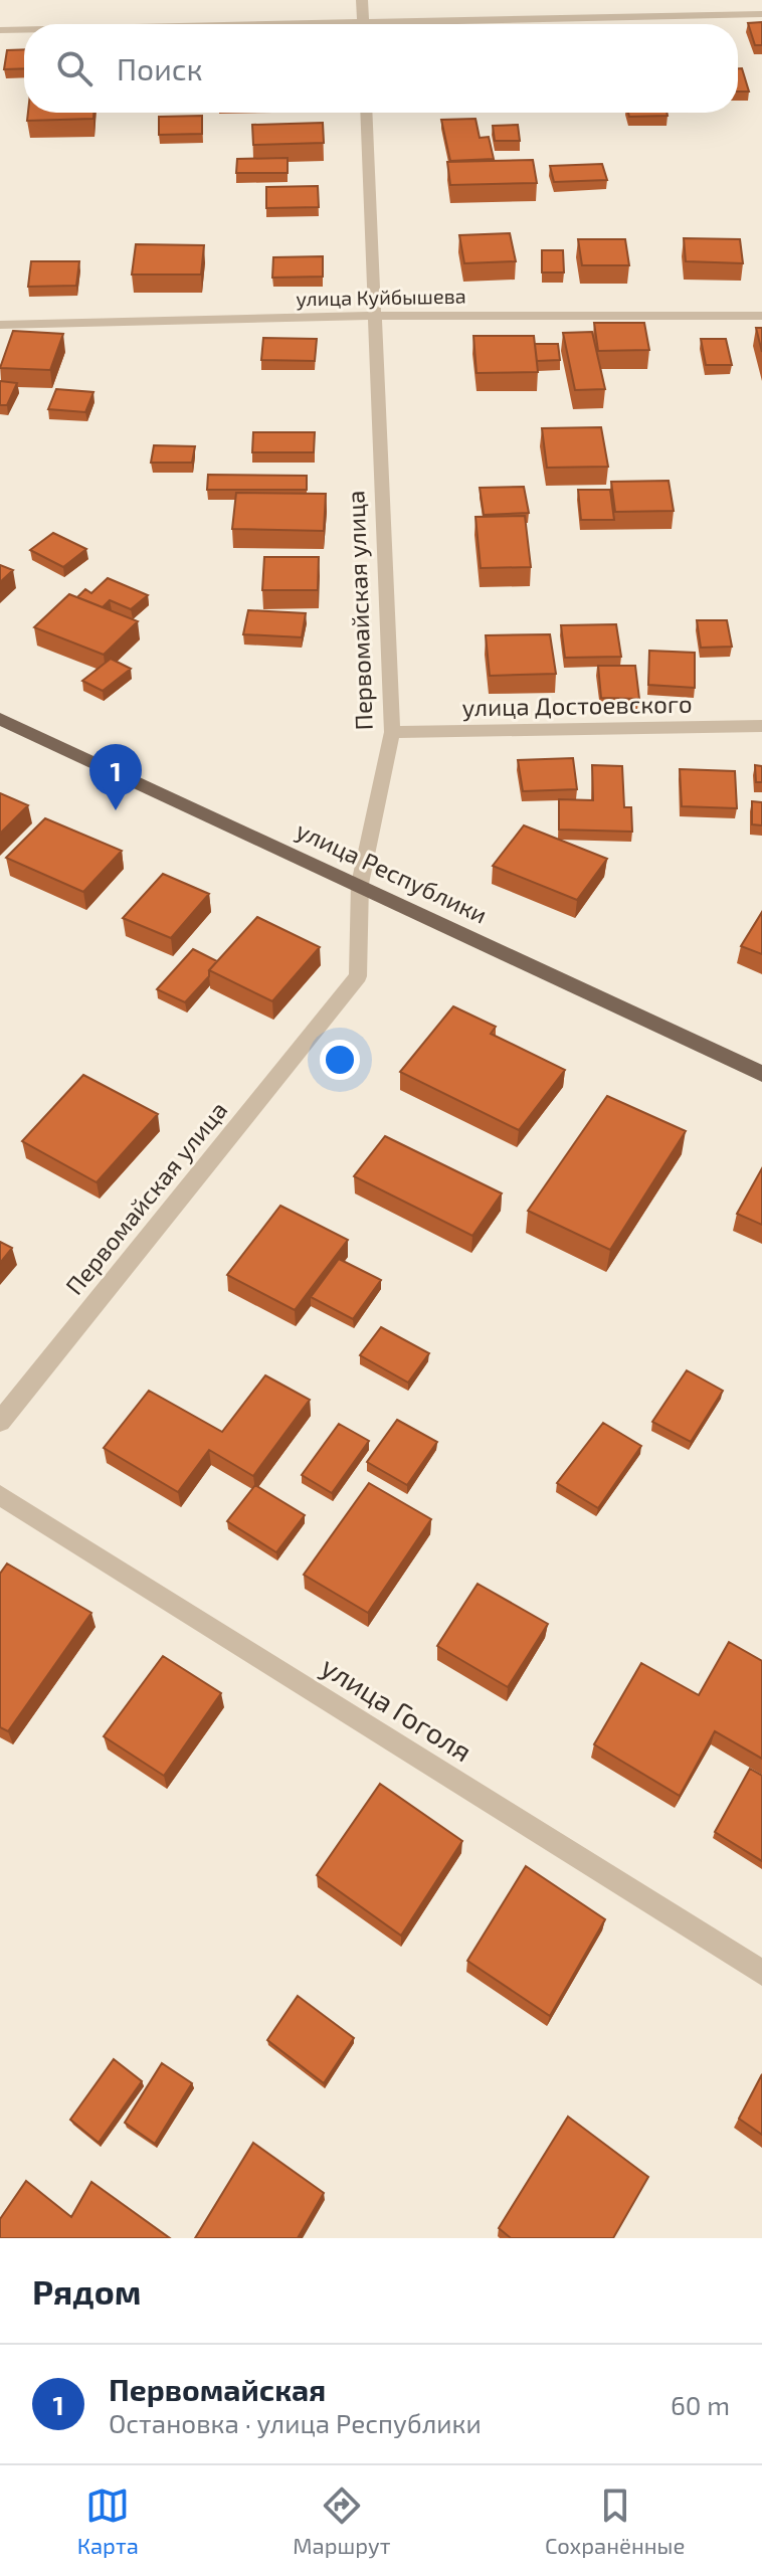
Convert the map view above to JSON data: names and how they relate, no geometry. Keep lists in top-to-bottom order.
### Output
{
  "streets": {
    "main road": ["улица Республики"],
    "street": [
      "улица Куйбышева",
      "Первомайская улица",
      "улица Достоевского",
      "улица Гоголя"
    ]
  },
  "crossings": [
    ["улица Куйбышева", "Первомайская улица"],
    ["Первомайская улица", "улица Достоевского"],
    ["Первомайская улица", "улица Республики"]
  ],
  "page": {
    "search": "Поиск",
    "pins": "1",
    "heading": "Рядом",
    "list": [
      {
        "mark": "1",
        "name": "Первомайская",
        "note": "Остановка · улица Республики",
        "value": "60 m"
      }
    ],
    "nav": ["Карта", "Маршрут", "Сохранённые"]
  }
}
